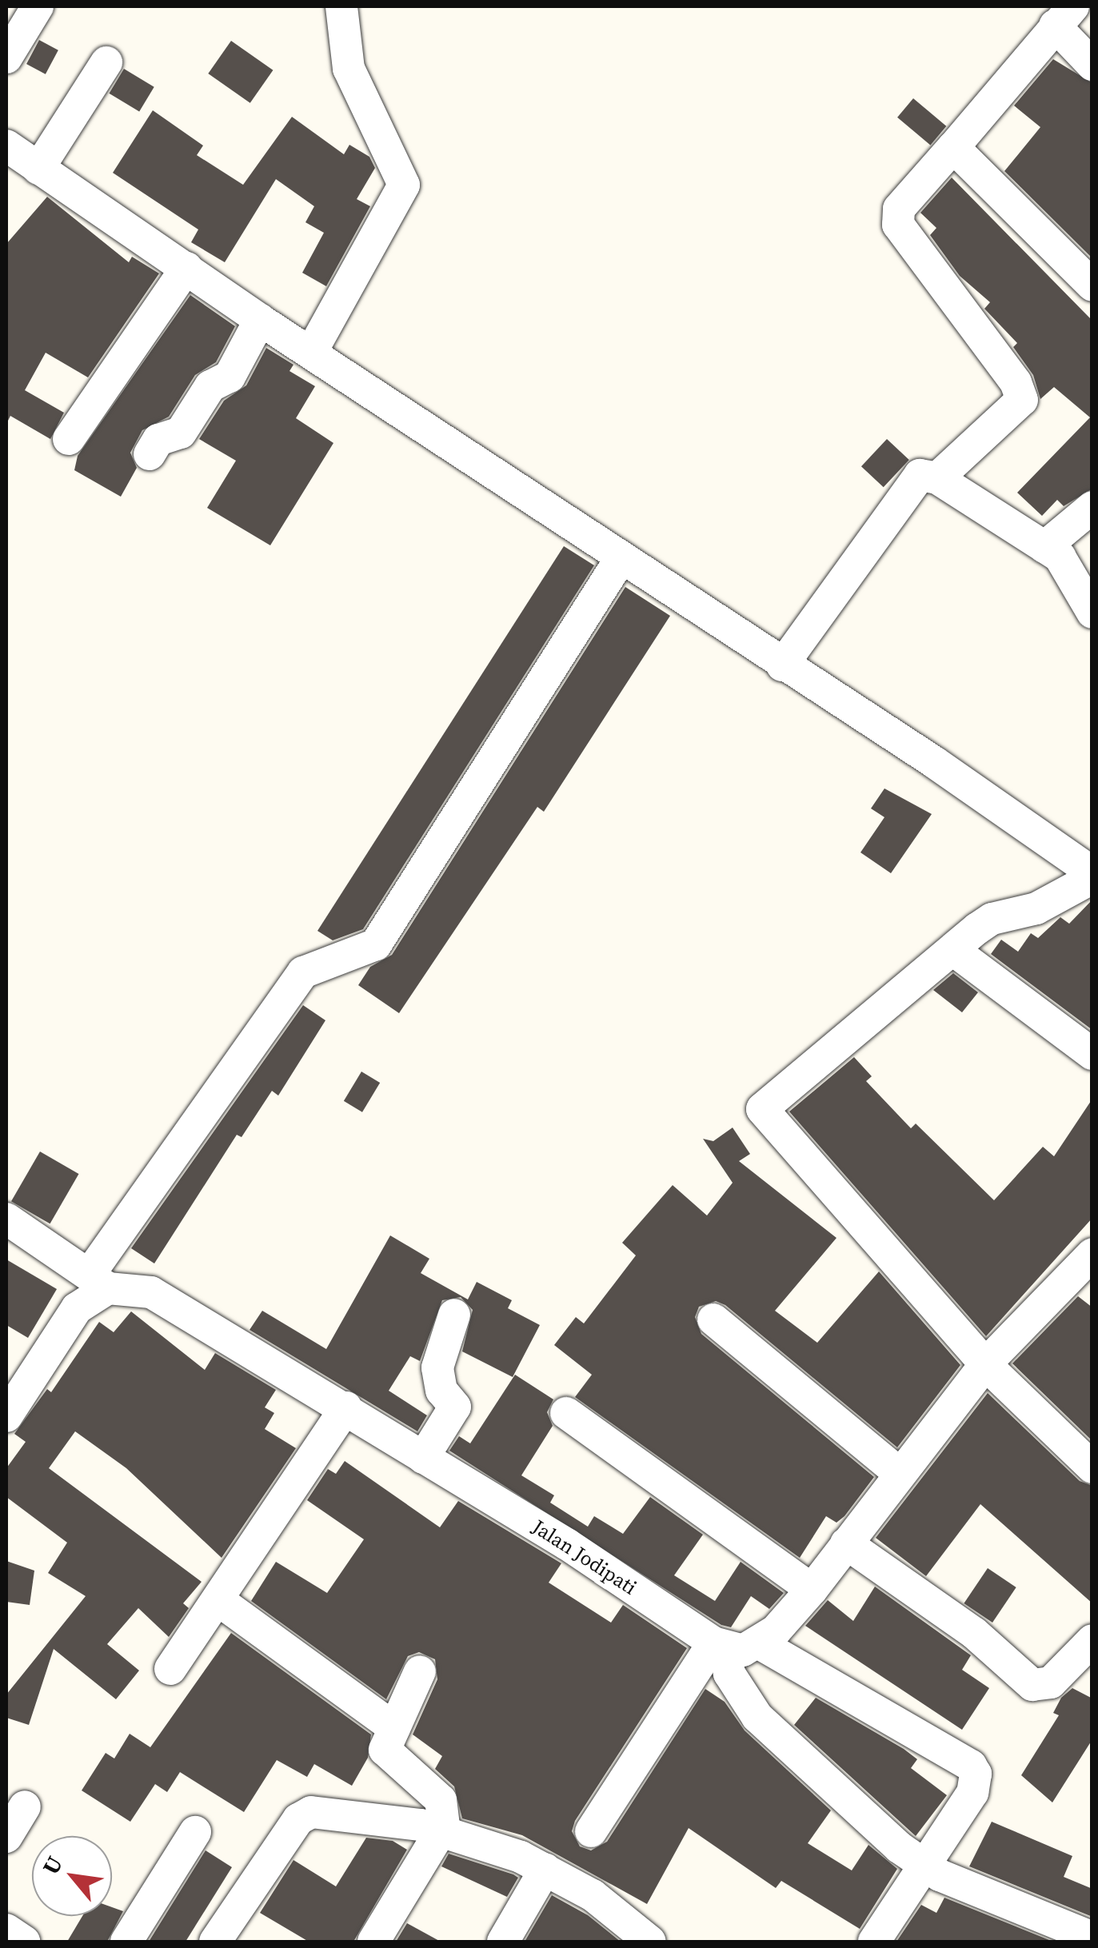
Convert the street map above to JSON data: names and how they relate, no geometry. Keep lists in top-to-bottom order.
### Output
{
  "streets": {
    "street": ["Jalan Jodipati"]
  },
  "north": "top left"
}
